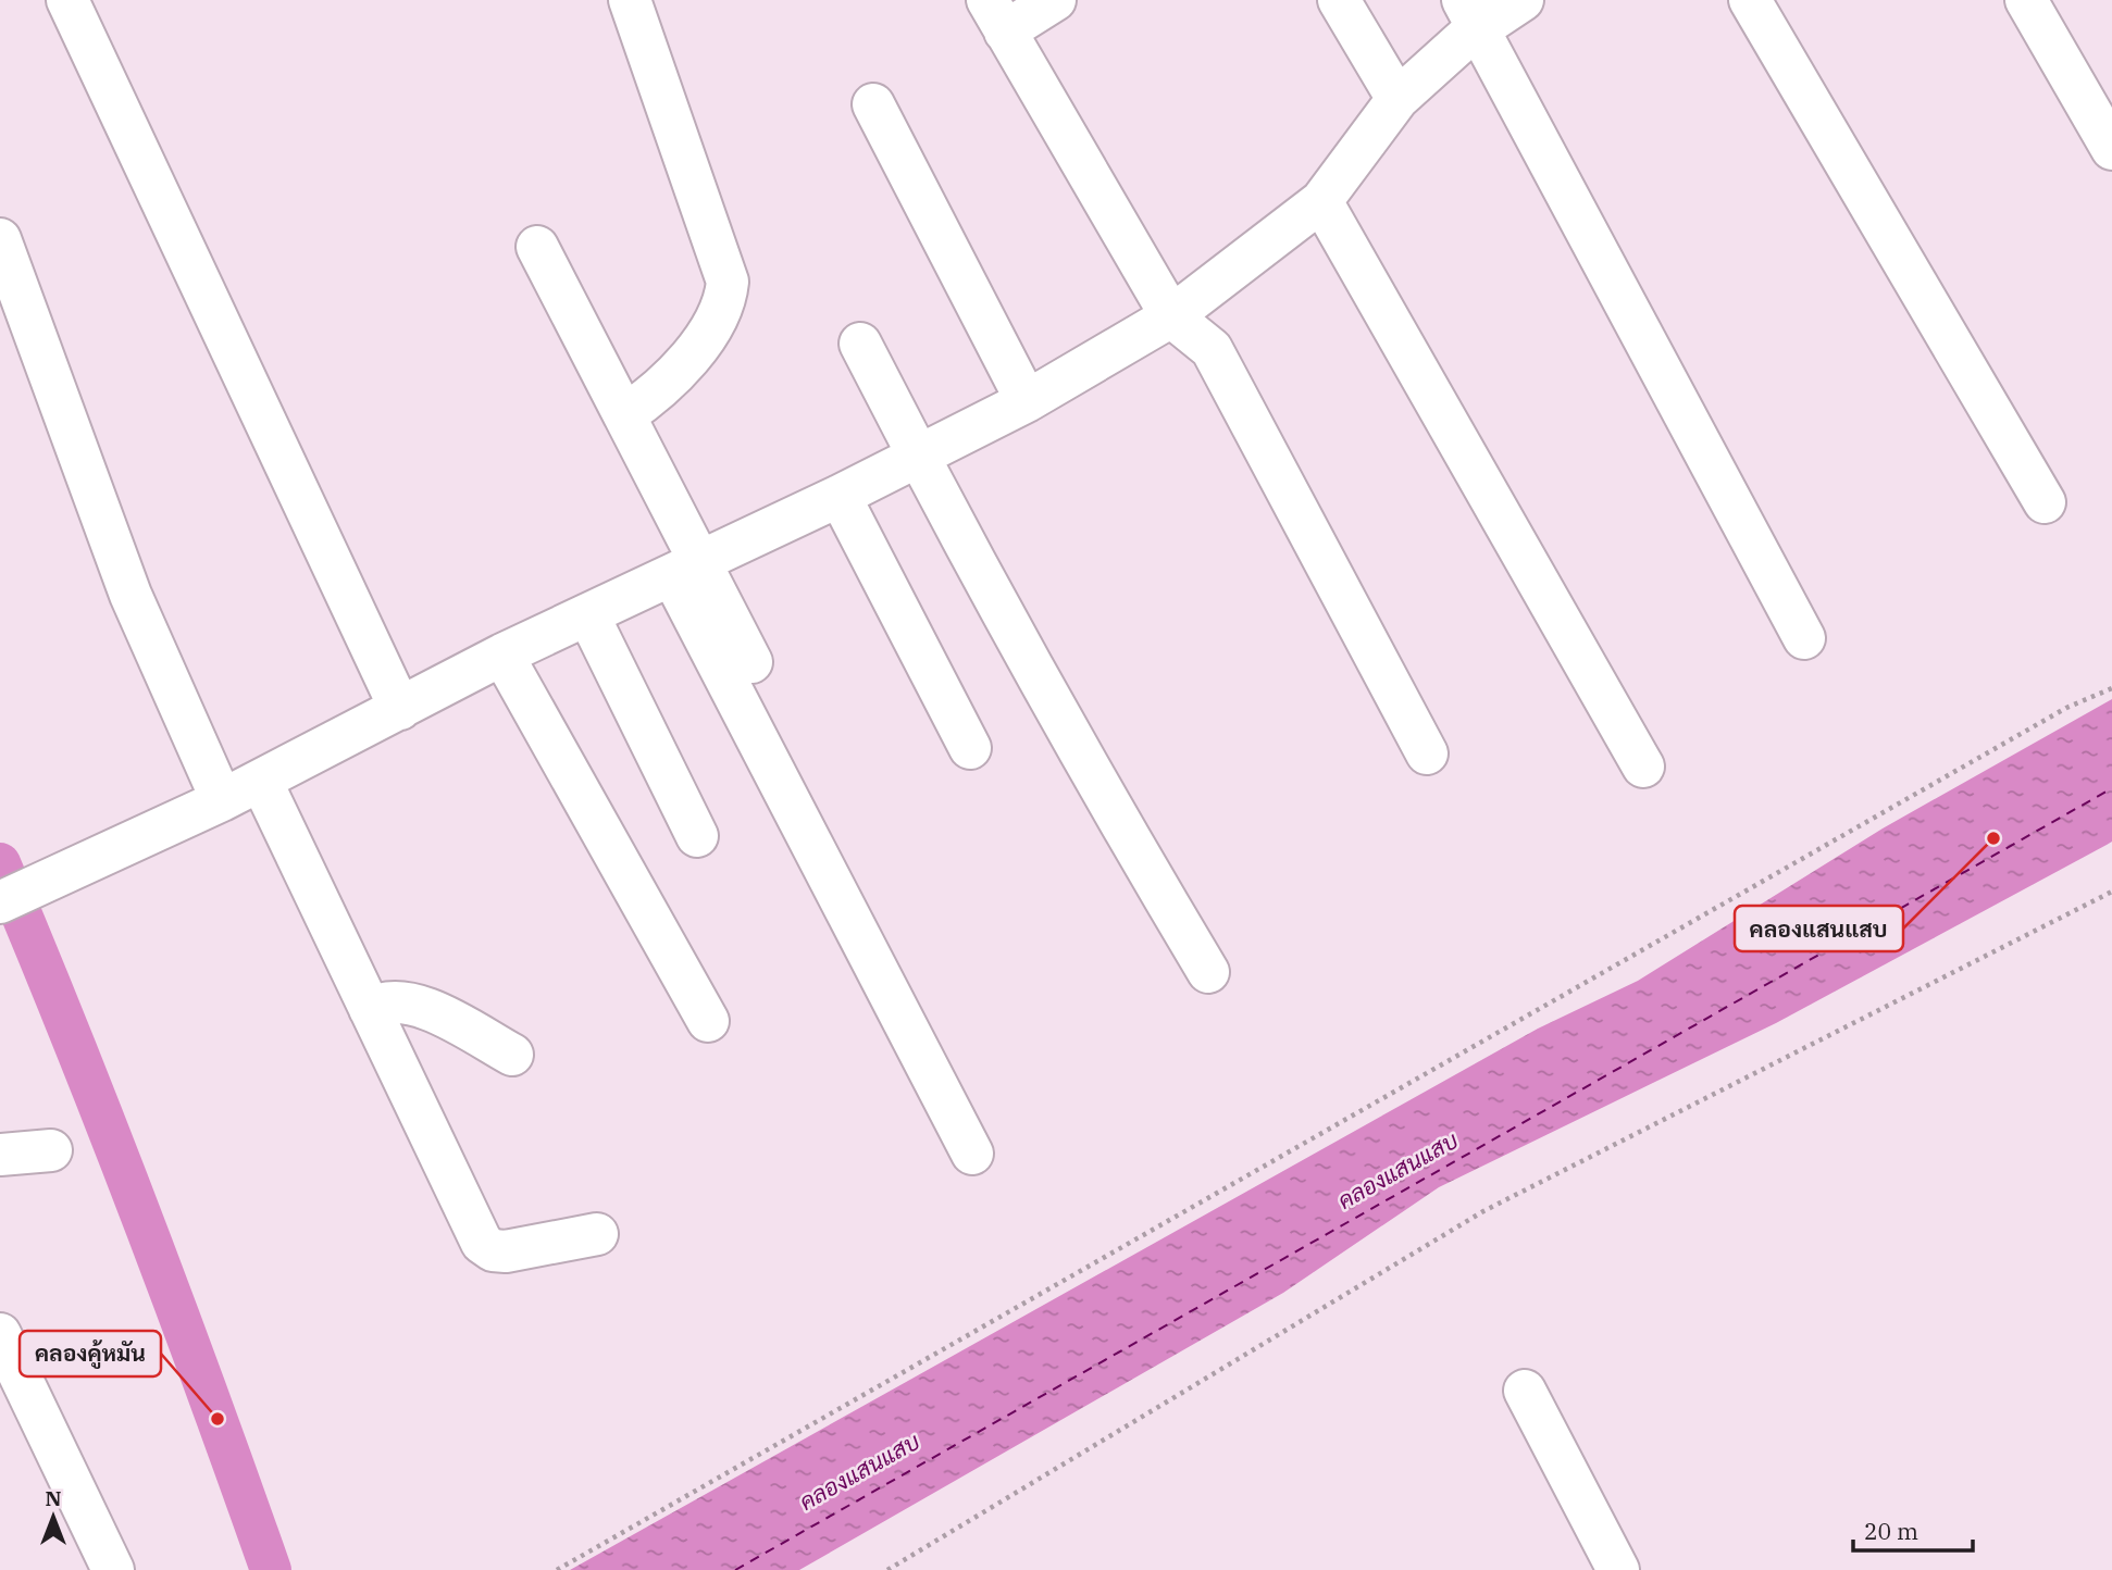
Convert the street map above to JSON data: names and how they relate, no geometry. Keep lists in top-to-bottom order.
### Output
{
  "water": ["คลองแสนแสบ"],
  "places": ["คลองแสนแสบ", "คลองคู้หมัน"],
  "scale_bar": "20 m",
  "north": "top"
}
